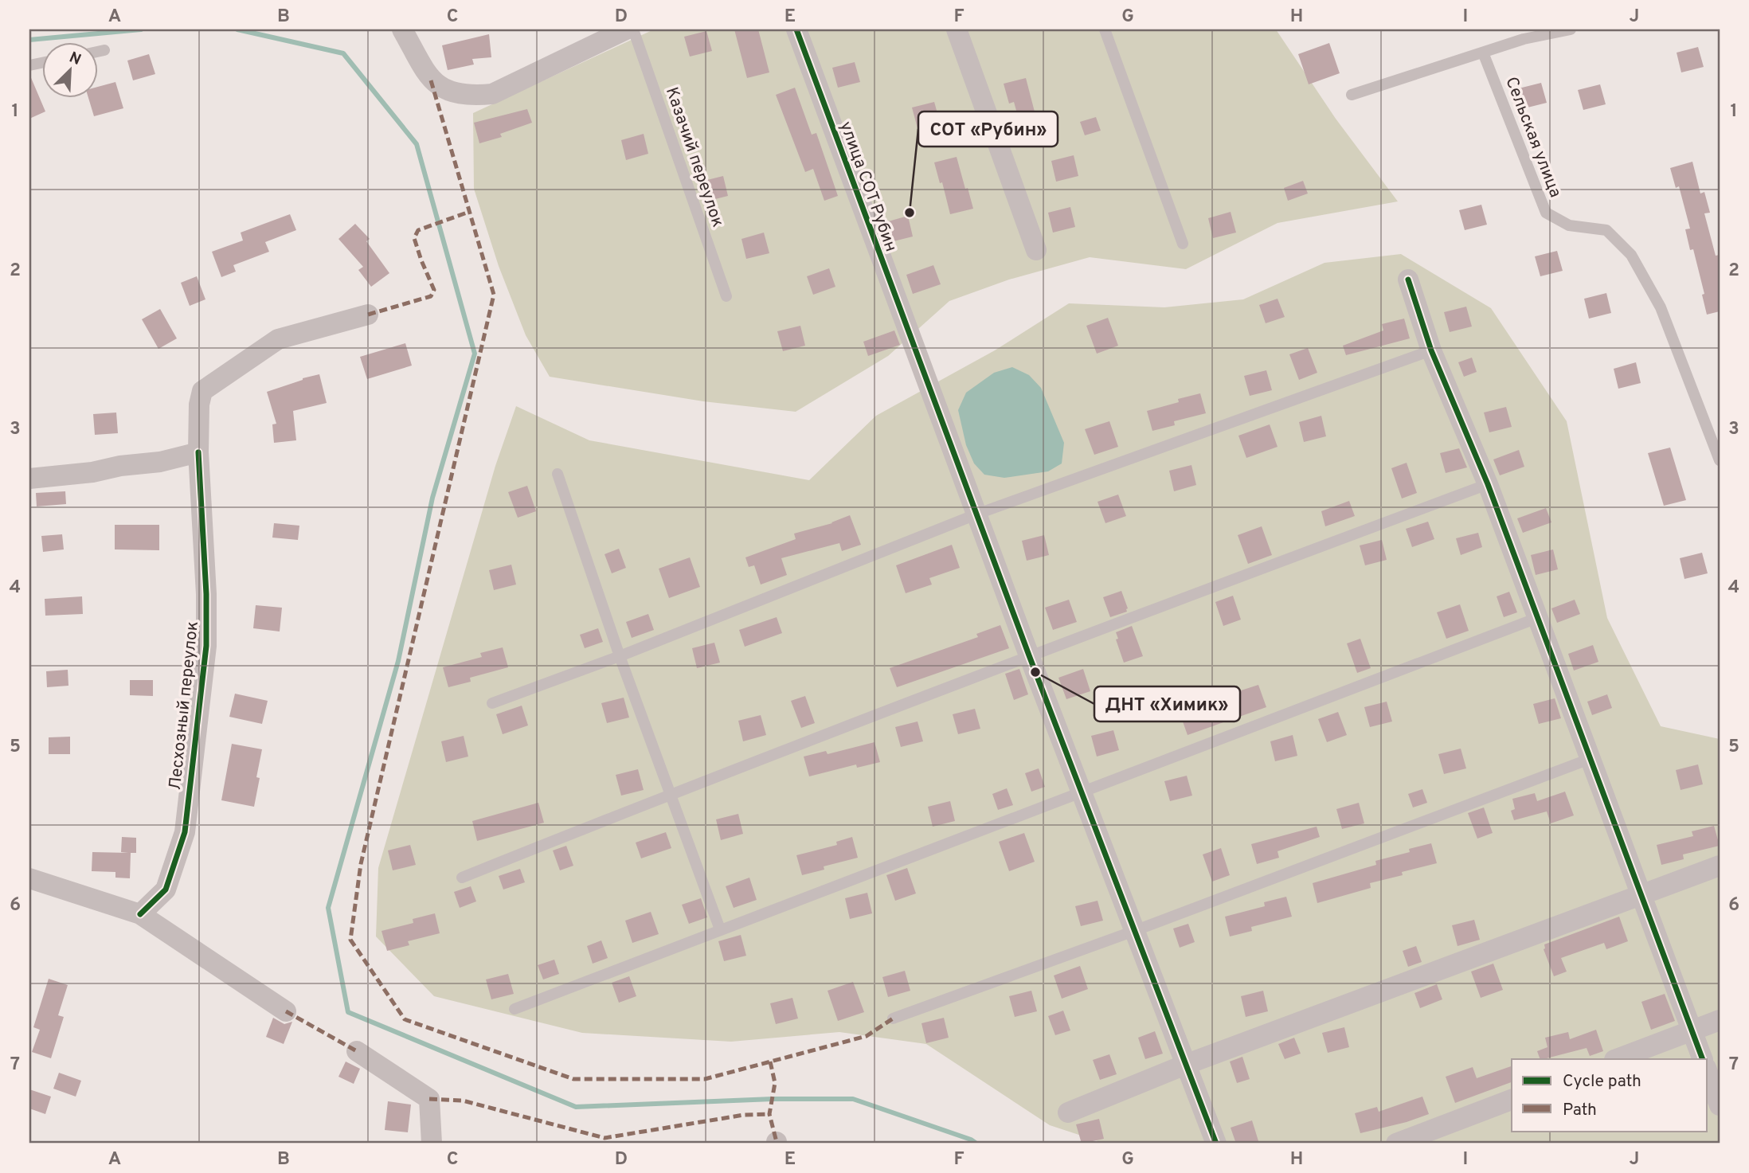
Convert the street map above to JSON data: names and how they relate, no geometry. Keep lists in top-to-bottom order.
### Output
{
  "streets": {
    "street": ["улица СОТ Рубин", "Лесхозный переулок"],
    "lane": ["Сельская улица", "Казачий переулок"]
  },
  "places": ["СОТ «Рубин»", "ДНТ «Химик»"],
  "legend": ["Cycle path", "Path"],
  "north": "top right",
  "grid": {
    "columns": [
      "A",
      "B",
      "C",
      "D",
      "E",
      "F",
      "G",
      "H",
      "I",
      "J"
    ],
    "rows": [
      "1",
      "2",
      "3",
      "4",
      "5",
      "6",
      "7"
    ]
  }
}
